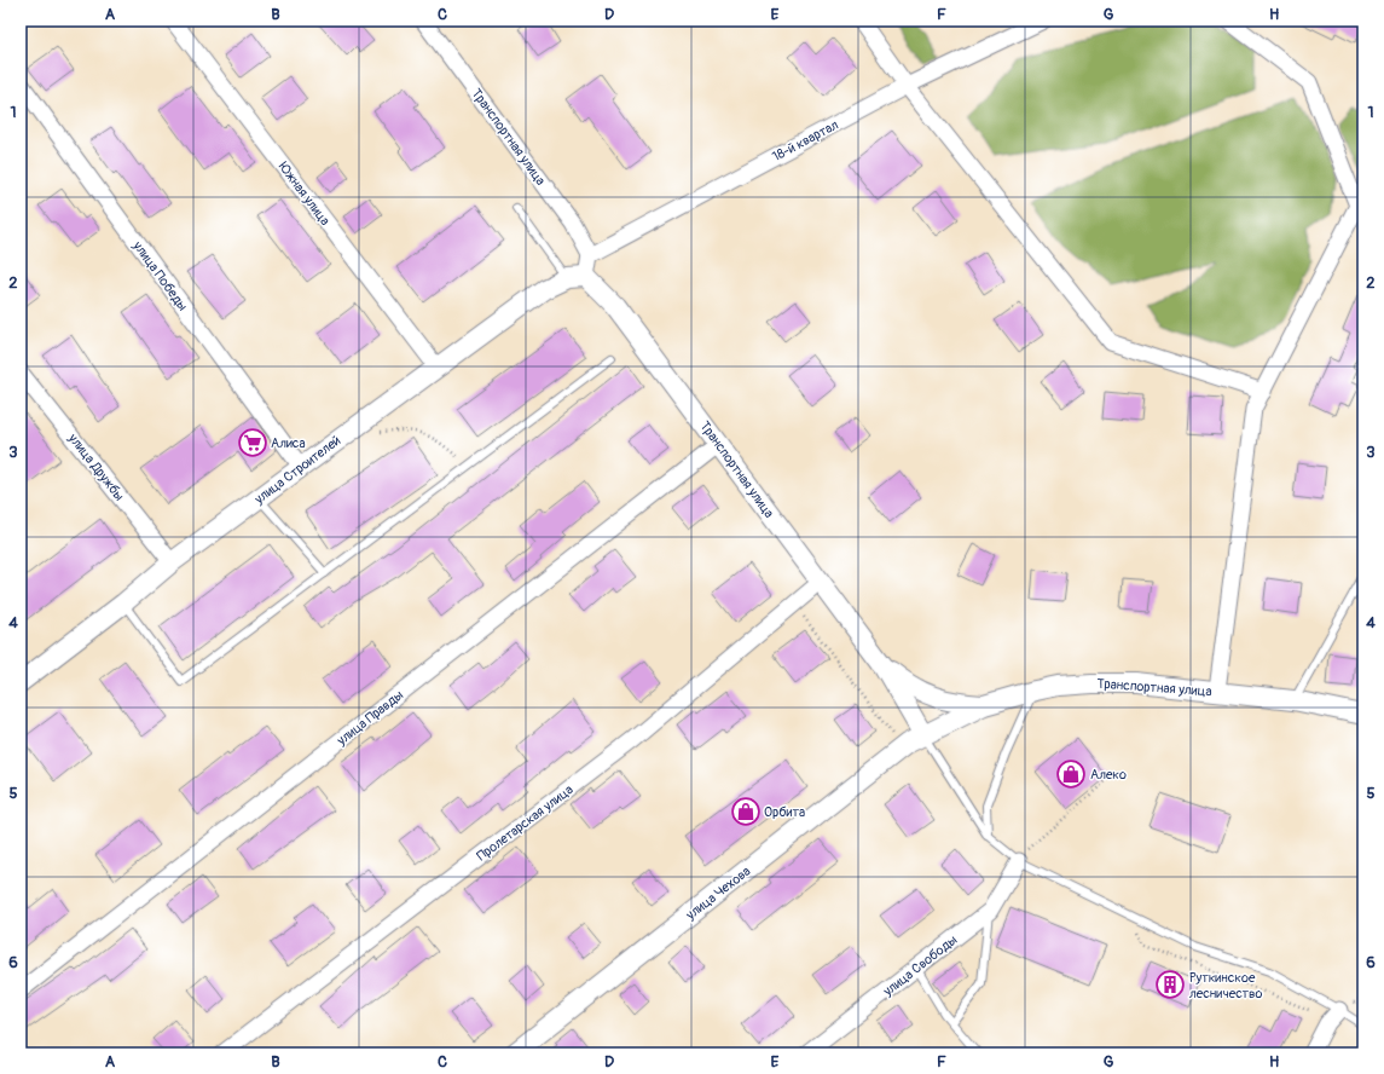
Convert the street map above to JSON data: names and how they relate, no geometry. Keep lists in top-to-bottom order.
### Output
{
  "streets": {
    "street": [
      "Транспортная улица",
      "18-й квартал",
      "Южная улица",
      "улица Победы",
      "улица Дружбы",
      "улица Строителей",
      "улица Правды",
      "Пролетарская улица",
      "улица Чехова",
      "улица Свободы"
    ]
  },
  "crossings": [
    ["Транспортная улица", "18-й квартал"],
    ["Транспортная улица", "улица Строителей"],
    ["Транспортная улица", "улица Правды"],
    ["Транспортная улица", "Пролетарская улица"],
    ["Транспортная улица", "улица Чехова"],
    ["Южная улица", "улица Строителей"],
    ["улица Победы", "улица Строителей"],
    ["улица Дружбы", "улица Строителей"]
  ],
  "places": {
    "supermarket": ["Алиса"],
    "shop": ["Алеко", "Орбита"],
    "building": ["Руткинское лесничество"]
  },
  "grid": {
    "columns": [
      "A",
      "B",
      "C",
      "D",
      "E",
      "F",
      "G",
      "H"
    ],
    "rows": [
      "1",
      "2",
      "3",
      "4",
      "5",
      "6"
    ]
  }
}
